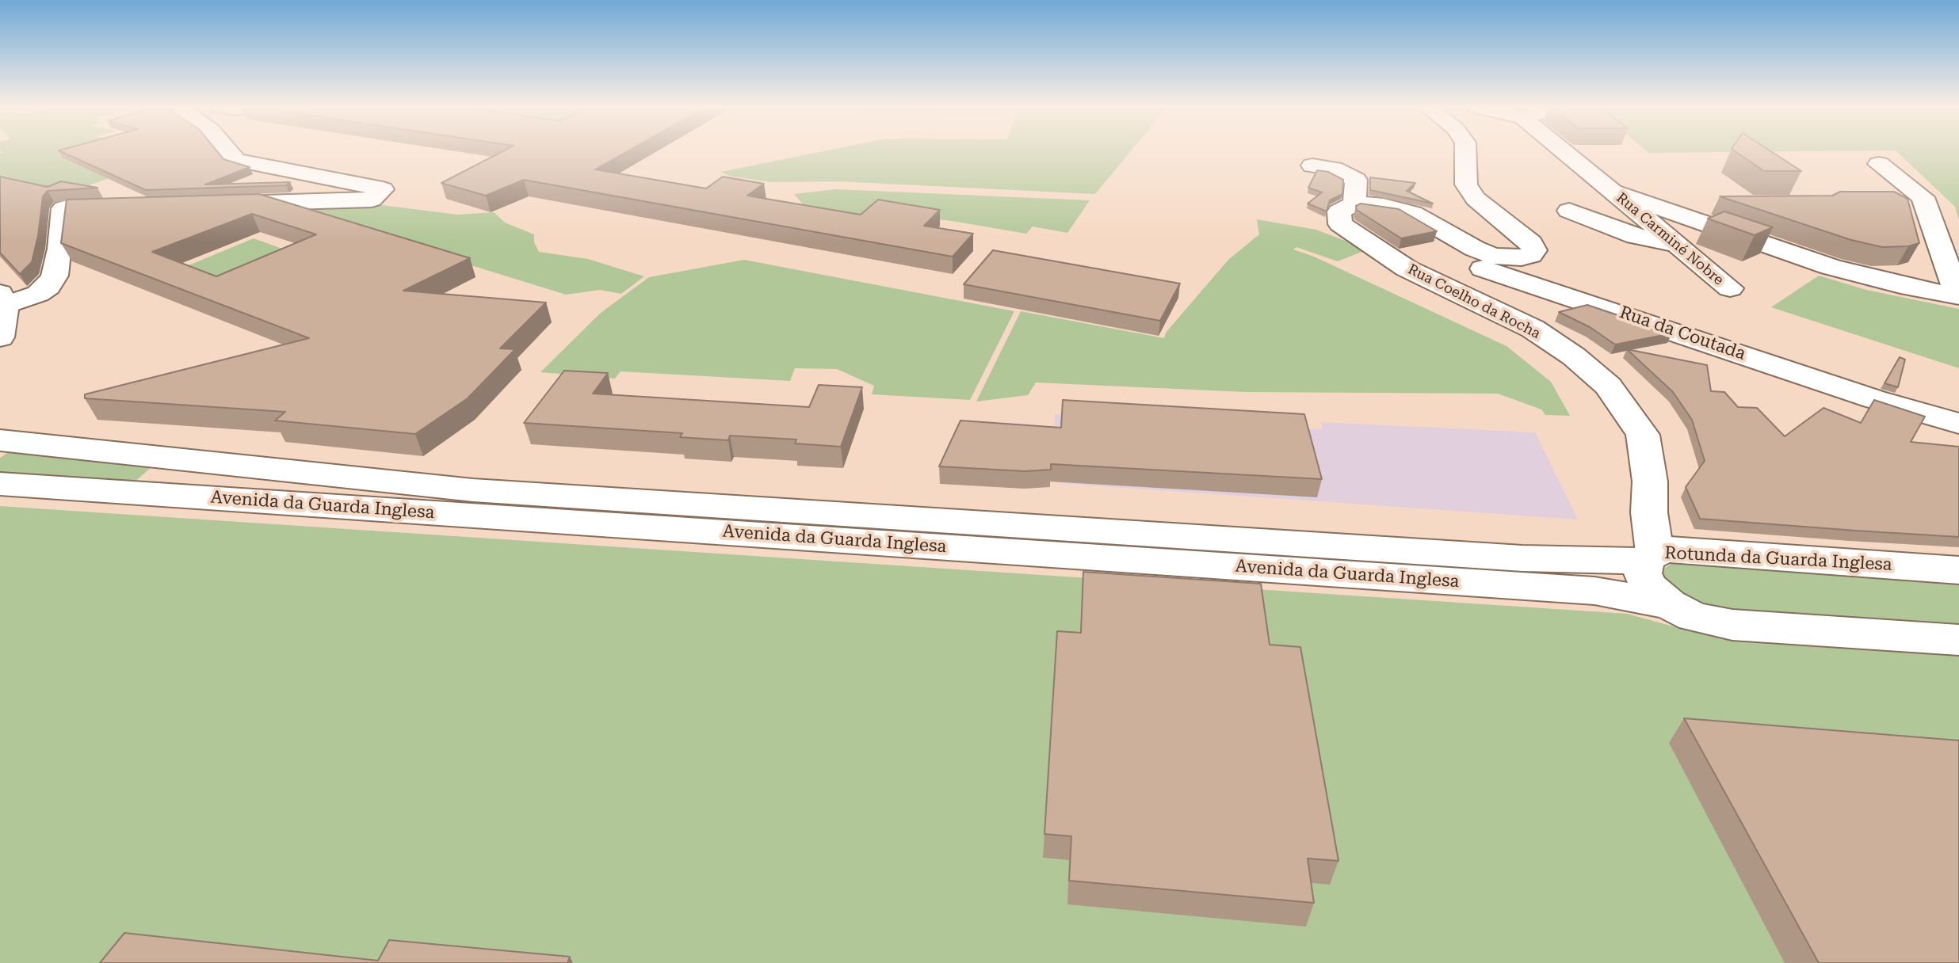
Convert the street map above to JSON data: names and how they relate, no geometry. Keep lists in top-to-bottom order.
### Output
{
  "streets": {
    "street": [
      "Rua Carminé Nobre",
      "Rua Coelho da Rocha",
      "Rua da Coutada",
      "Avenida da Guarda Inglesa",
      "Rotunda da Guarda Inglesa"
    ]
  },
  "crossings": [
    ["Rua Coelho da Rocha", "Rua da Coutada"],
    ["Rua Coelho da Rocha", "Avenida da Guarda Inglesa"],
    ["Rua Coelho da Rocha", "Rotunda da Guarda Inglesa"],
    ["Avenida da Guarda Inglesa", "Rotunda da Guarda Inglesa"]
  ]
}
